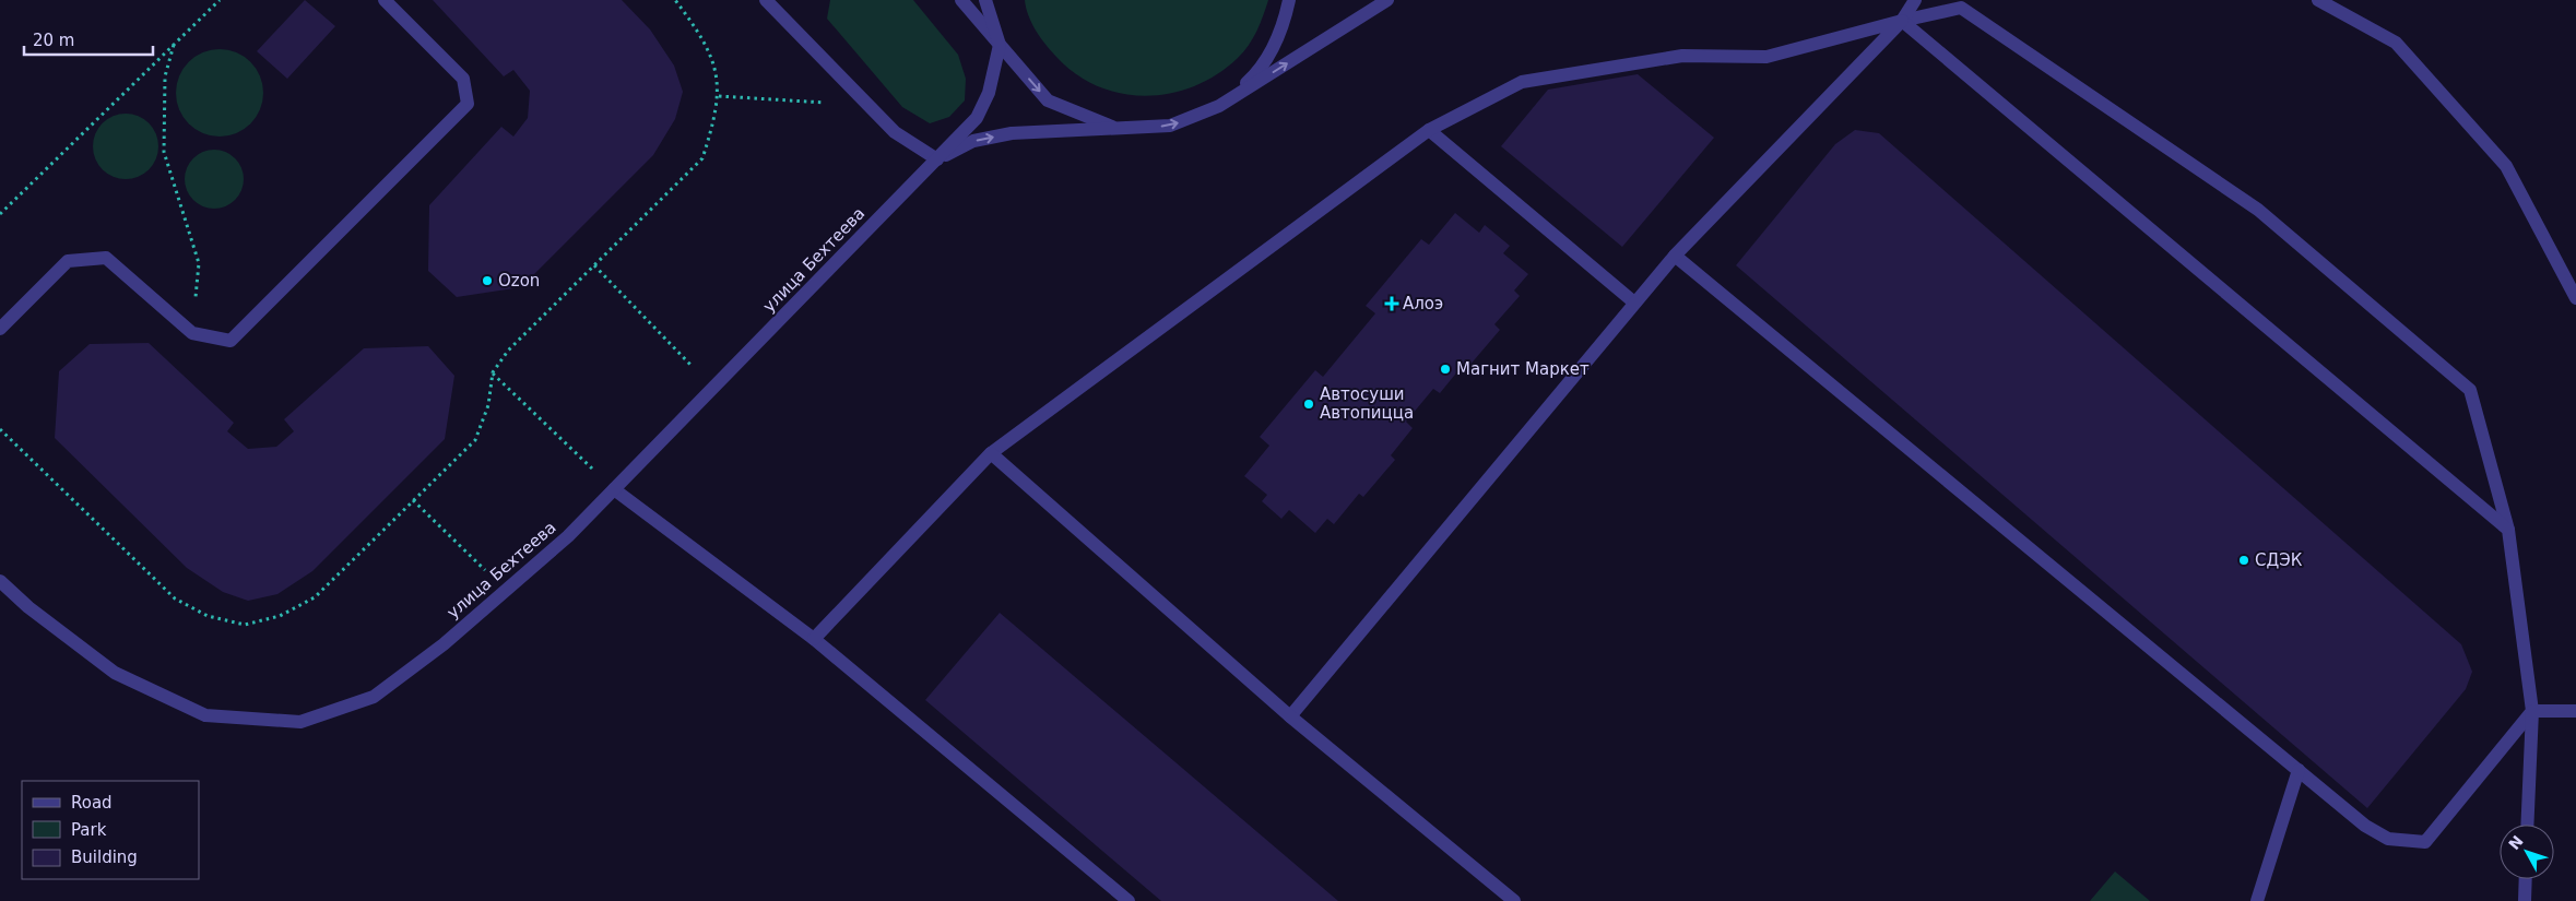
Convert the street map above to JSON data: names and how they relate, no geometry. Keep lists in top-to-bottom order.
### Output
{
  "streets": {
    "street": ["улица Бехтеева"]
  },
  "places": {
    "other": [
      "Ozon",
      "Магнит Маркет",
      "Автосуши Автопицца",
      "СДЭК"
    ],
    "health": ["Алоэ"]
  },
  "legend": ["Road", "Park", "Building"],
  "scale_bar": "20 m",
  "north": "top left"
}
